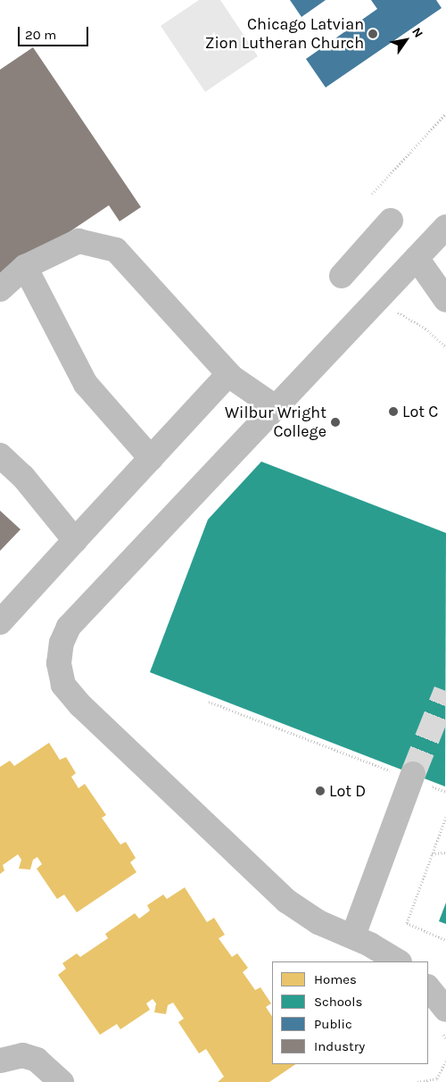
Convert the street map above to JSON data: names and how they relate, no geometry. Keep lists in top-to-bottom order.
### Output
{
  "places": [
    "Chicago Latvian Zion Lutheran Church",
    "Lot C",
    "Wilbur Wright College",
    "Lot D"
  ],
  "legend": [
    "Homes",
    "Schools",
    "Public",
    "Industry"
  ],
  "scale_bar": "20 m",
  "north": "top right"
}
